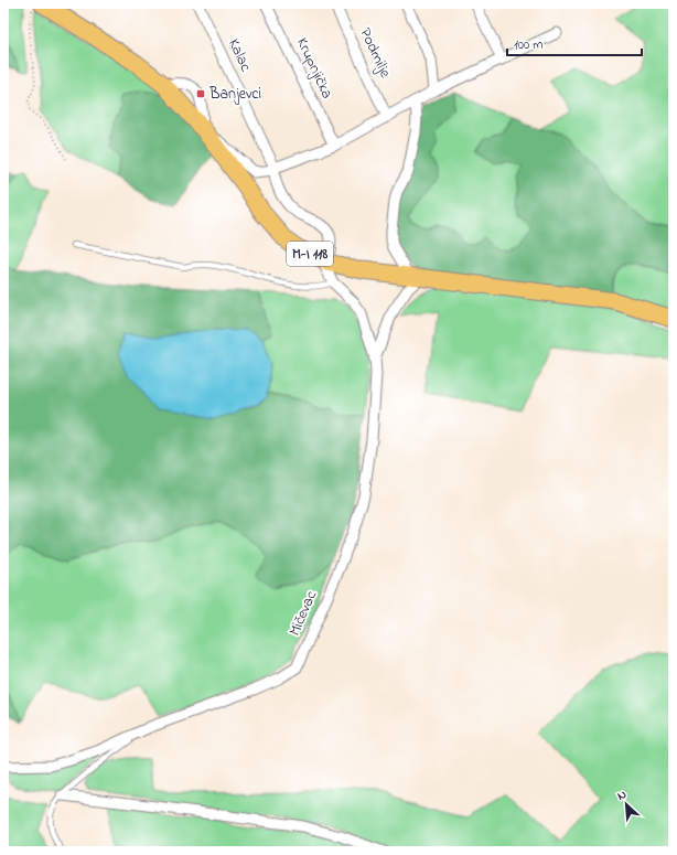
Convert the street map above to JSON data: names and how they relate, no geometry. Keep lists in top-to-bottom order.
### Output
{
  "streets": {
    "main road": ["M-I 118"],
    "street": [
      "Podmilje",
      "Kalac",
      "Krupnjička",
      "Mičevac"
    ]
  },
  "crossings": [
    ["Kalac", "M-I 118"],
    ["M-I 118", "Mičevac"]
  ],
  "places": {
    "transit": ["Banjevci"]
  },
  "scale_bar": "100 m",
  "north": "top left"
}
